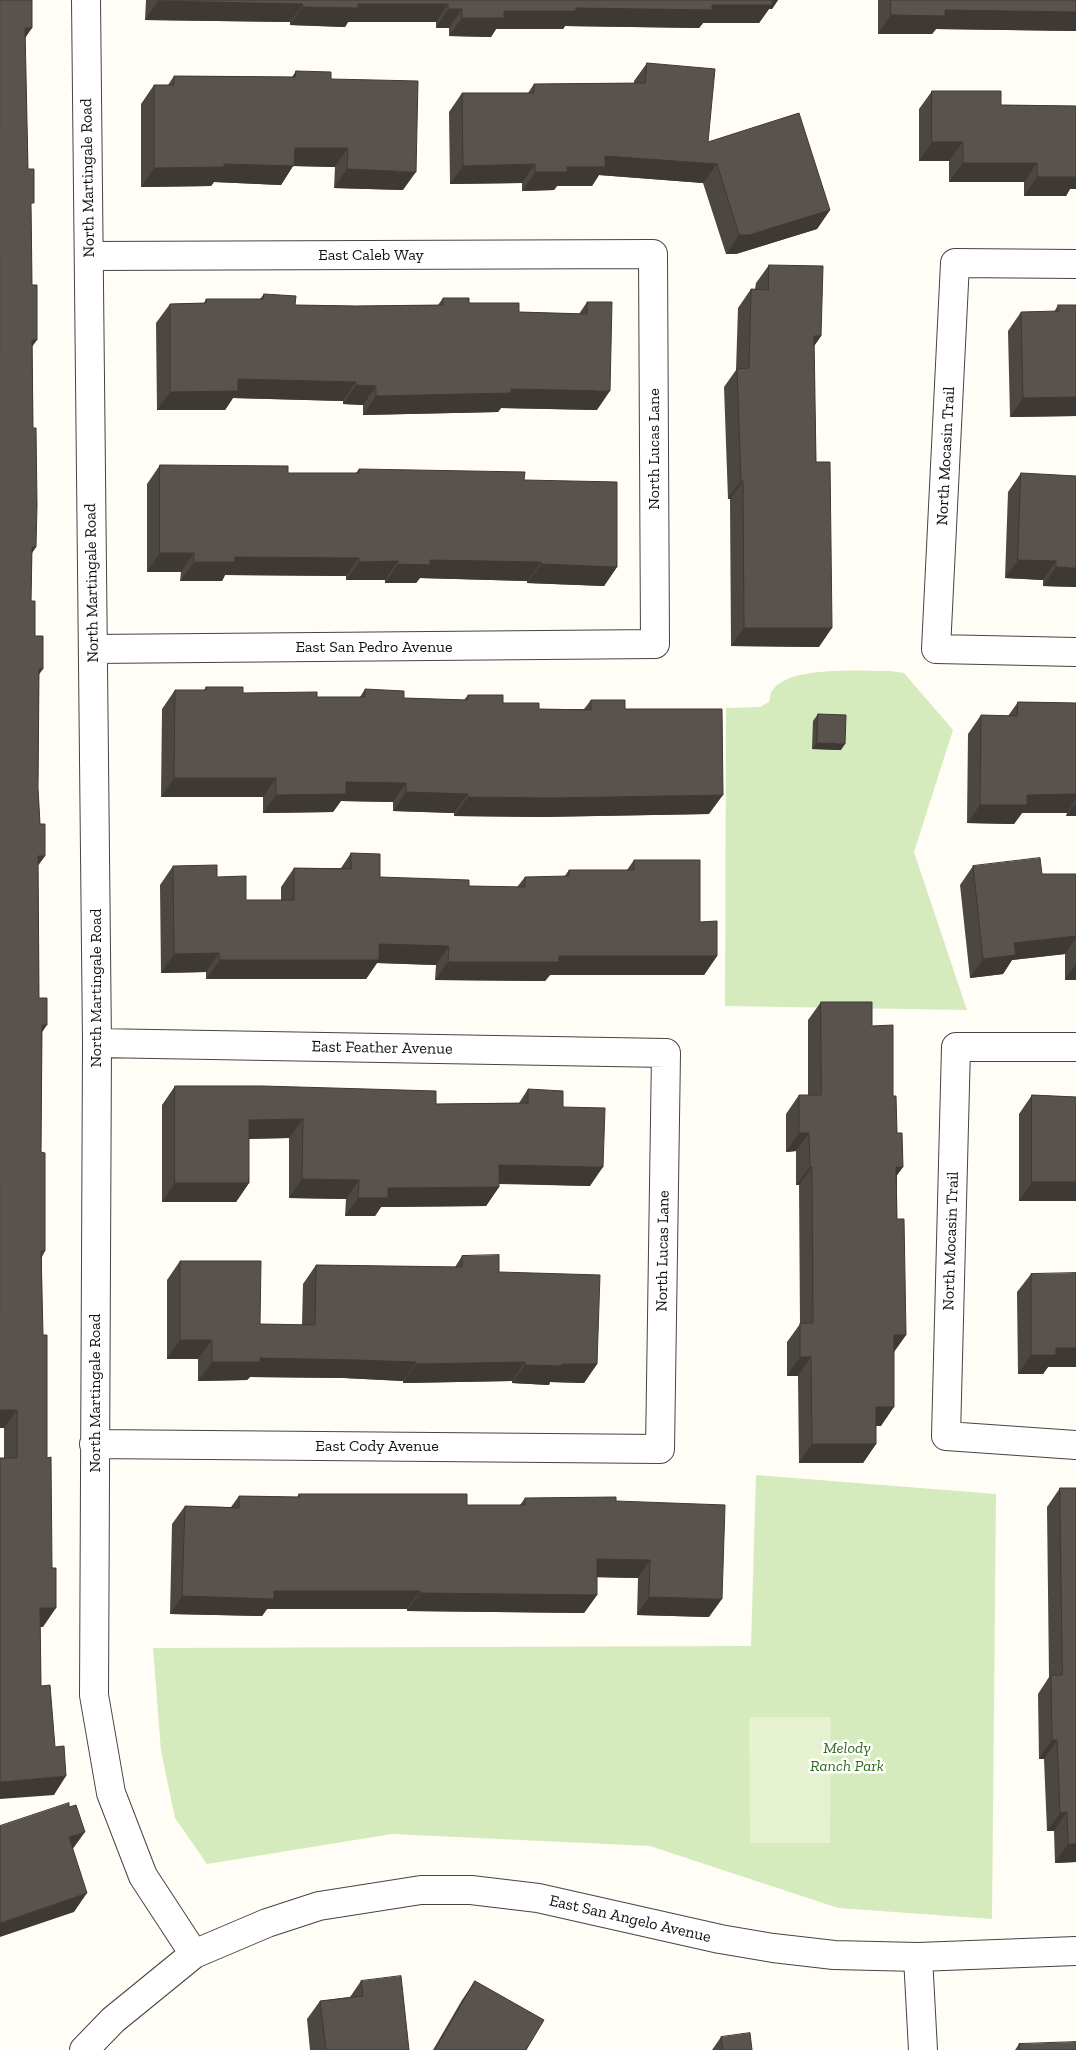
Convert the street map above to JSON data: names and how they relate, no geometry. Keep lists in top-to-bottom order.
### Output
{
  "streets": {
    "street": [
      "North Martingale Road",
      "East Caleb Way",
      "North Lucas Lane",
      "North Mocasin Trail",
      "East San Pedro Avenue",
      "East Feather Avenue",
      "East Cody Avenue",
      "East San Angelo Avenue"
    ]
  },
  "crossings": [
    ["North Martingale Road", "East Caleb Way"],
    ["North Martingale Road", "East San Pedro Avenue"],
    ["North Martingale Road", "East Feather Avenue"],
    ["North Martingale Road", "East Cody Avenue"],
    ["North Martingale Road", "East San Angelo Avenue"],
    ["East Caleb Way", "North Lucas Lane"],
    ["North Lucas Lane", "East San Pedro Avenue"],
    ["North Lucas Lane", "East Feather Avenue"],
    ["North Lucas Lane", "East Cody Avenue"]
  ],
  "parks": ["Melody Ranch Park"]
}
